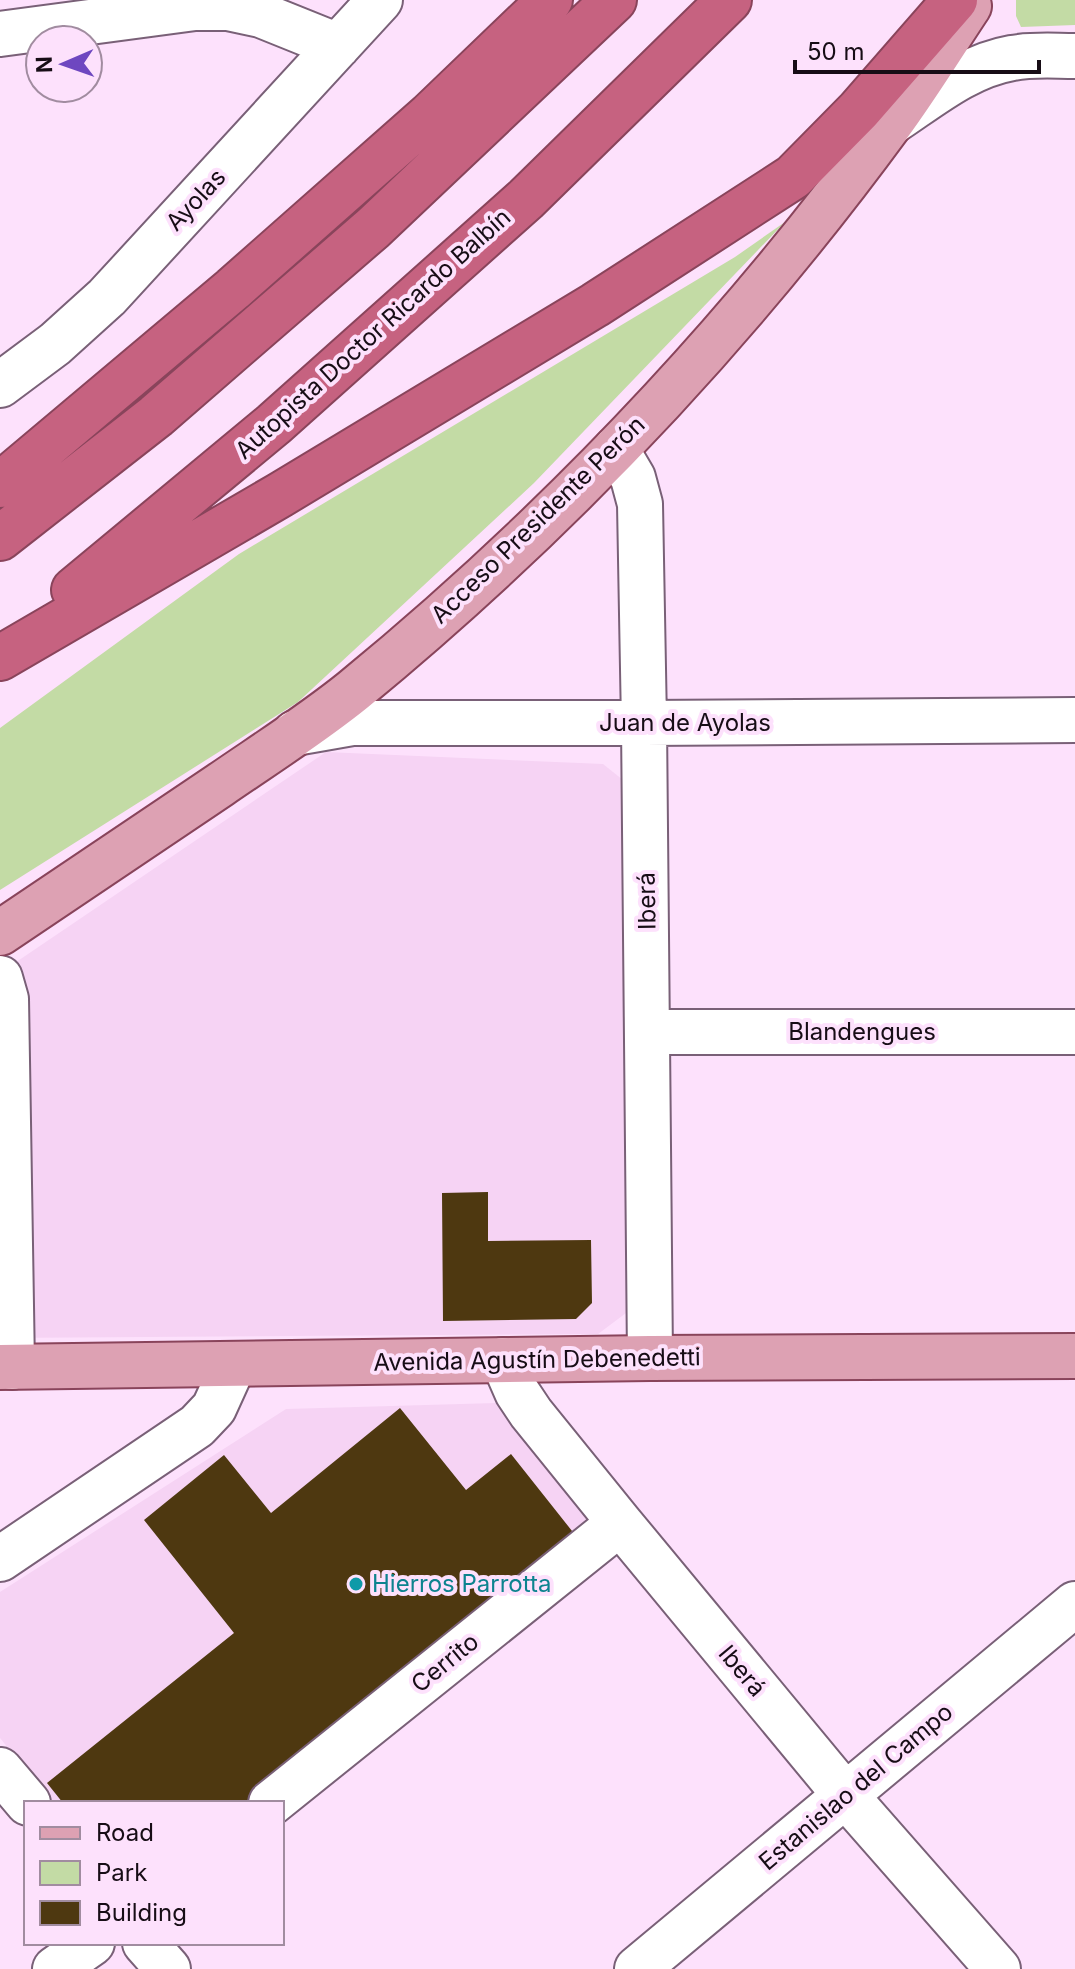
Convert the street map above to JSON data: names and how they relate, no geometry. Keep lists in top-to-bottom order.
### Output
{
  "streets": {
    "highway": ["Autopista Doctor Ricardo Balbín"],
    "main road": ["Acceso Presidente Perón", "Avenida Agustín Debenedetti"],
    "street": [
      "Ayolas",
      "Juan de Ayolas",
      "Iberá",
      "Blandengues",
      "Cerrito",
      "Estanislao del Campo"
    ]
  },
  "crossings": [
    ["Acceso Presidente Perón", "Juan de Ayolas"],
    ["Acceso Presidente Perón", "Iberá"],
    ["Juan de Ayolas", "Iberá"],
    ["Iberá", "Blandengues"],
    ["Iberá", "Avenida Agustín Debenedetti"],
    ["Iberá", "Cerrito"],
    ["Iberá", "Estanislao del Campo"]
  ],
  "places": ["Hierros Parrotta"],
  "legend": ["Road", "Park", "Building"],
  "scale_bar": "50 m",
  "north": "left"
}
